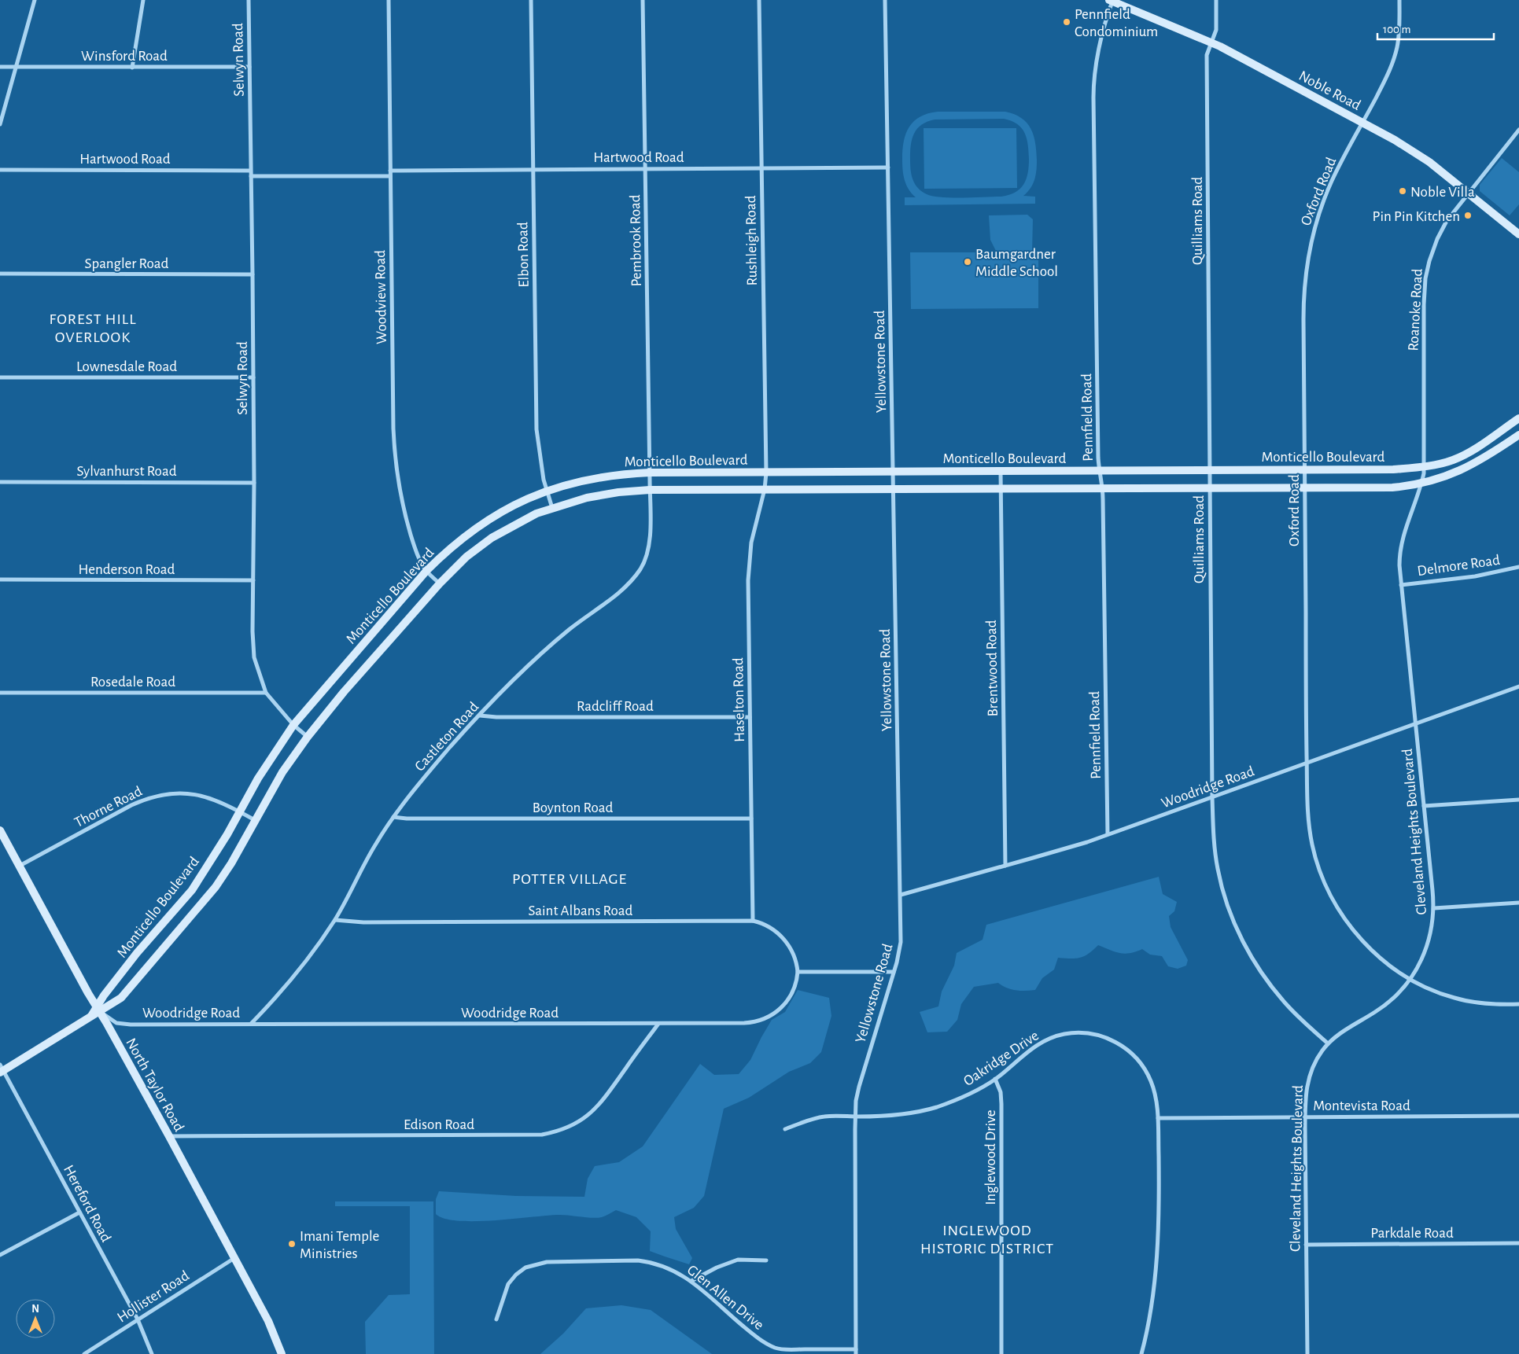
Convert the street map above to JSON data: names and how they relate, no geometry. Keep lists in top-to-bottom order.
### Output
{
  "streets": {
    "main road": ["Noble Road", "Monticello Boulevard", "North Taylor Road"],
    "street": [
      "Winsford Road",
      "Selwyn Road",
      "Hartwood Road",
      "Oxford Road",
      "Quilliams Road",
      "Pembrook Road",
      "Rushleigh Road",
      "Elbon Road",
      "Spangler Road",
      "Woodview Road",
      "Roanoke Road",
      "Yellowstone Road",
      "Lownesdale Road",
      "Pennfield Road",
      "Sylvanhurst Road",
      "Delmore Road",
      "Henderson Road",
      "Brentwood Road",
      "Rosedale Road",
      "Haselton Road",
      "Radcliff Road",
      "Castleton Road",
      "Woodridge Road",
      "Thorne Road",
      "Boynton Road",
      "Cleveland Heights Boulevard",
      "Saint Albans Road",
      "Oakridge Drive",
      "Montevista Road",
      "Edison Road",
      "Inglewood Drive",
      "Hereford Road",
      "Parkdale Road",
      "Hollister Road",
      "Glen Allen Drive"
    ]
  },
  "crossings": [
    ["Winsford Road", "Selwyn Road"],
    ["Selwyn Road", "Hartwood Road"],
    ["Selwyn Road", "Spangler Road"],
    ["Selwyn Road", "Lownesdale Road"],
    ["Selwyn Road", "Monticello Boulevard"],
    ["Selwyn Road", "Sylvanhurst Road"],
    ["Selwyn Road", "Henderson Road"],
    ["Selwyn Road", "Rosedale Road"],
    ["Noble Road", "Oxford Road"],
    ["Noble Road", "Quilliams Road"],
    ["Noble Road", "Roanoke Road"],
    ["Noble Road", "Pennfield Road"],
    ["Hartwood Road", "Pembrook Road"],
    ["Hartwood Road", "Rushleigh Road"],
    ["Hartwood Road", "Elbon Road"],
    ["Hartwood Road", "Woodview Road"],
    ["Hartwood Road", "Yellowstone Road"],
    ["Oxford Road", "Monticello Boulevard"],
    ["Oxford Road", "Woodridge Road"],
    ["Oxford Road", "Cleveland Heights Boulevard"],
    ["Quilliams Road", "Monticello Boulevard"],
    ["Quilliams Road", "Woodridge Road"],
    ["Quilliams Road", "Cleveland Heights Boulevard"],
    ["Pembrook Road", "Monticello Boulevard"],
    ["Pembrook Road", "Castleton Road"],
    ["Rushleigh Road", "Monticello Boulevard"],
    ["Rushleigh Road", "Haselton Road"],
    ["Elbon Road", "Monticello Boulevard"],
    ["Woodview Road", "Monticello Boulevard"],
    ["Roanoke Road", "Monticello Boulevard"],
    ["Roanoke Road", "Cleveland Heights Boulevard"],
    ["Yellowstone Road", "Monticello Boulevard"],
    ["Yellowstone Road", "Woodridge Road"],
    ["Yellowstone Road", "Oakridge Drive"],
    ["Yellowstone Road", "Glen Allen Drive"],
    ["Pennfield Road", "Monticello Boulevard"],
    ["Pennfield Road", "Woodridge Road"],
    ["Monticello Boulevard", "Brentwood Road"],
    ["Monticello Boulevard", "Haselton Road"],
    ["Monticello Boulevard", "Castleton Road"],
    ["Monticello Boulevard", "Woodridge Road"],
    ["Monticello Boulevard", "Thorne Road"],
    ["Monticello Boulevard", "Cleveland Heights Boulevard"],
    ["Monticello Boulevard", "North Taylor Road"],
    ["Monticello Boulevard", "Hereford Road"],
    ["Delmore Road", "Cleveland Heights Boulevard"],
    ["Brentwood Road", "Woodridge Road"],
    ["Haselton Road", "Radcliff Road"],
    ["Haselton Road", "Boynton Road"],
    ["Haselton Road", "Saint Albans Road"],
    ["Radcliff Road", "Castleton Road"],
    ["Castleton Road", "Woodridge Road"],
    ["Castleton Road", "Boynton Road"],
    ["Castleton Road", "Saint Albans Road"],
    ["Woodridge Road", "Cleveland Heights Boulevard"],
    ["Woodridge Road", "Saint Albans Road"],
    ["Woodridge Road", "North Taylor Road"],
    ["Woodridge Road", "Edison Road"],
    ["Thorne Road", "North Taylor Road"],
    ["Cleveland Heights Boulevard", "Montevista Road"],
    ["Cleveland Heights Boulevard", "Parkdale Road"],
    ["Oakridge Drive", "Montevista Road"],
    ["Oakridge Drive", "Inglewood Drive"],
    ["North Taylor Road", "Edison Road"],
    ["North Taylor Road", "Hollister Road"],
    ["Hereford Road", "Hollister Road"]
  ],
  "districts": ["FOREST HILL OVERLOOK", "POTTER VILLAGE", "INGLEWOOD HISTORIC DISTRICT"],
  "places": [
    "Pennfield Condominium",
    "Noble Villa",
    "Pin Pin Kitchen",
    "Baumgardner Middle School",
    "Imani Temple Ministries"
  ],
  "scale_bar": "100 m",
  "north": "top"
}
